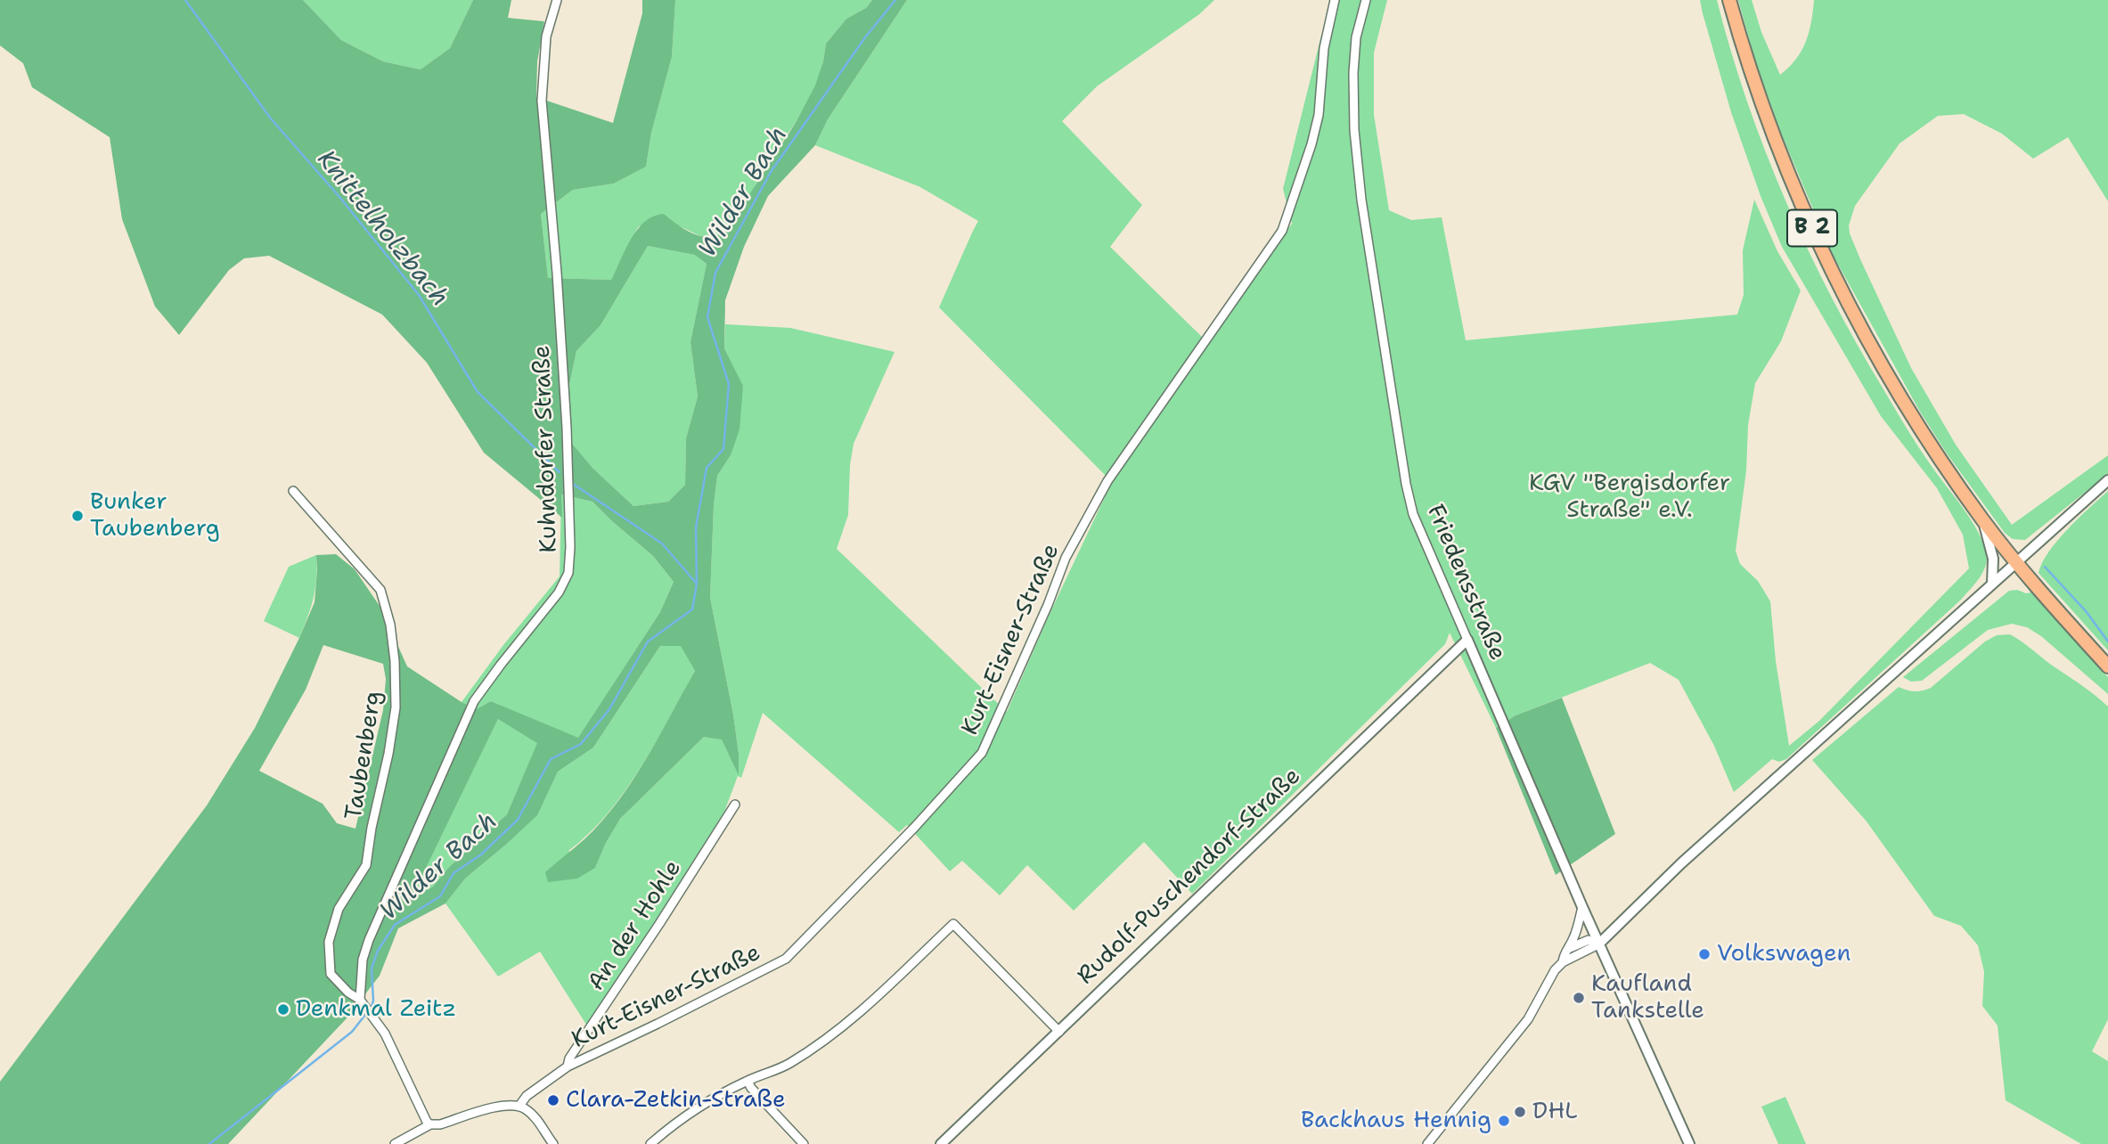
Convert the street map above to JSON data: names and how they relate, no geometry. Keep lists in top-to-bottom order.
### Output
{
  "streets": {
    "main road": ["B 2"],
    "street": [
      "Kuhndorfer Straße",
      "Friedensstraße",
      "Kurt-Eisner-Straße",
      "Taubenberg",
      "Rudolf-Puschendorf-Straße",
      "An der Hohle"
    ]
  },
  "crossings": [
    ["Kuhndorfer Straße", "Taubenberg"],
    ["Friedensstraße", "Rudolf-Puschendorf-Straße"],
    ["Kurt-Eisner-Straße", "An der Hohle"]
  ],
  "water": ["Wilder Bach", "Knittelholzbach"],
  "parks": ["KGV \"Bergisdorfer Straße\" e.V."],
  "places": [
    "Bunker Taubenberg",
    "Volkswagen",
    "Kaufland Tankstelle",
    "Denkmal Zeitz",
    "Clara-Zetkin-Straße",
    "DHL",
    "Backhaus Hennig"
  ]
}
